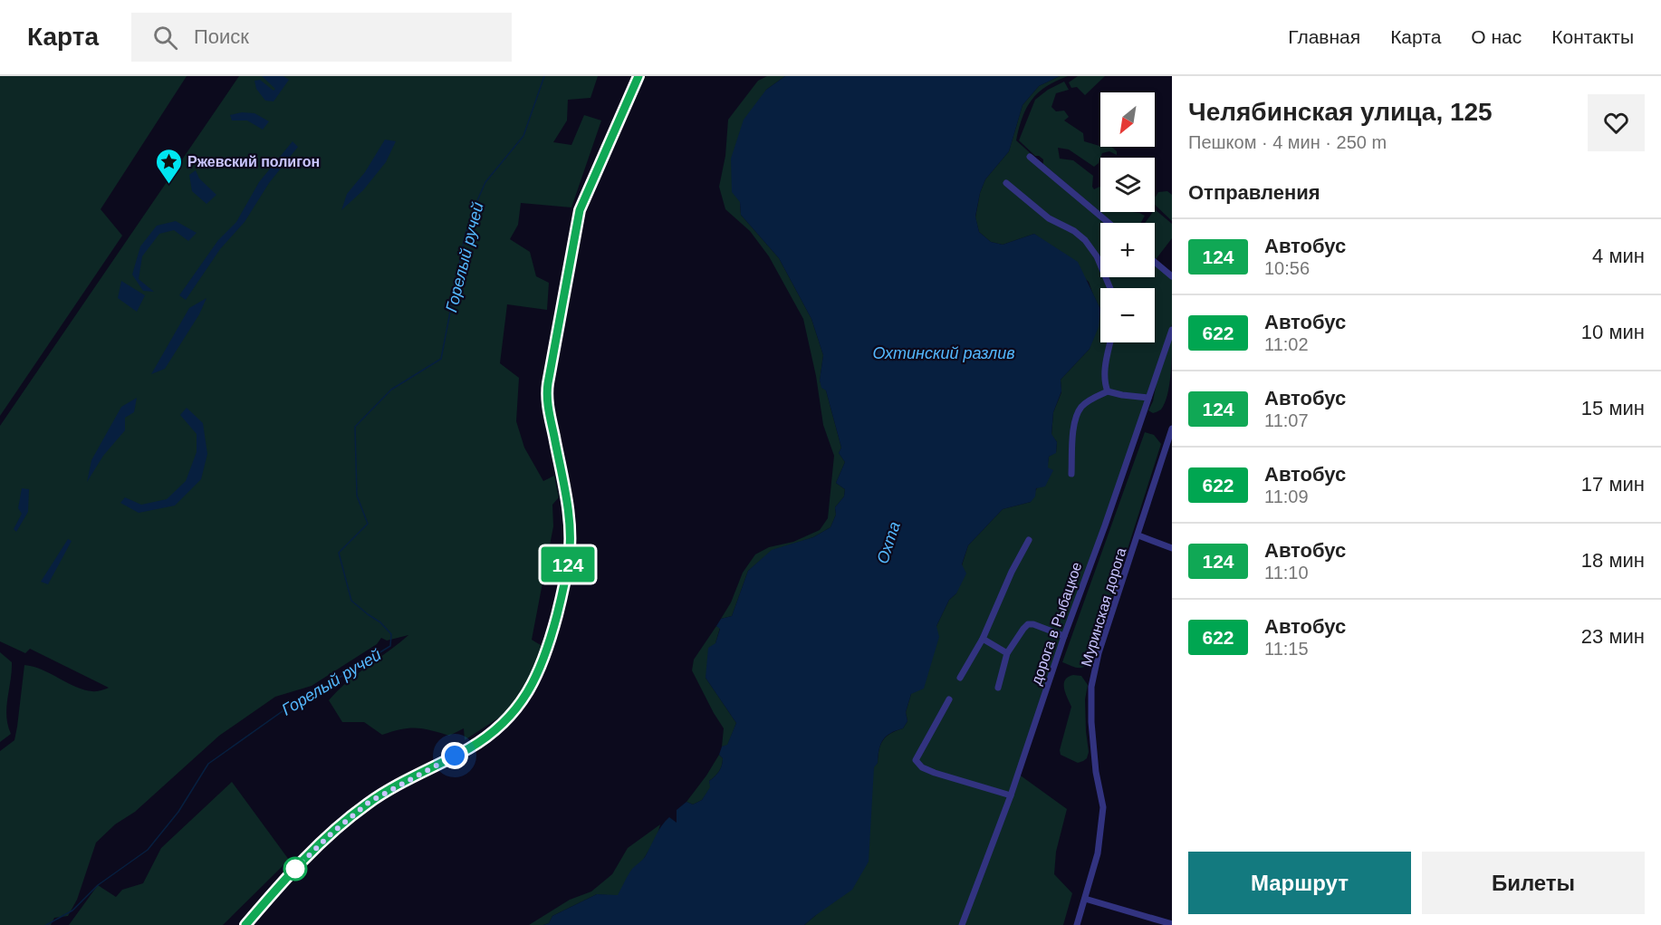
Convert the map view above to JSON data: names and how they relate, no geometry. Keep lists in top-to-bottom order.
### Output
{
  "streets": {
    "street": ["Муринская дорога", "дорога в Рыбацкое"]
  },
  "water": ["Горелый ручей", "Охтинский разлив", "Охта"],
  "places": {
    "place": ["Ржевский полигон"]
  },
  "lines": ["bus line 124"],
  "north": "bottom left",
  "page": {
    "header": "Карта",
    "search": "Поиск",
    "nav": [
      "Главная",
      "Карта",
      "О нас",
      "Контакты"
    ],
    "on_map": "124",
    "heading": [
      ["Челябинская улица, 125", "Пешком · 4 мин · 250 m"],
      "Отправления"
    ],
    "map_buttons": ["+", "−"],
    "list": [
      {
        "mark": "124",
        "name": "Автобус",
        "note": "10:56",
        "value": "4 мин"
      },
      {
        "mark": "622",
        "name": "Автобус",
        "note": "11:02",
        "value": "10 мин"
      },
      {
        "mark": "124",
        "name": "Автобус",
        "note": "11:07",
        "value": "15 мин"
      },
      {
        "mark": "622",
        "name": "Автобус",
        "note": "11:09",
        "value": "17 мин"
      },
      {
        "mark": "124",
        "name": "Автобус",
        "note": "11:10",
        "value": "18 мин"
      },
      {
        "mark": "622",
        "name": "Автобус",
        "note": "11:15",
        "value": "23 мин"
      }
    ],
    "buttons": ["Маршрут", "Билеты"]
  }
}
